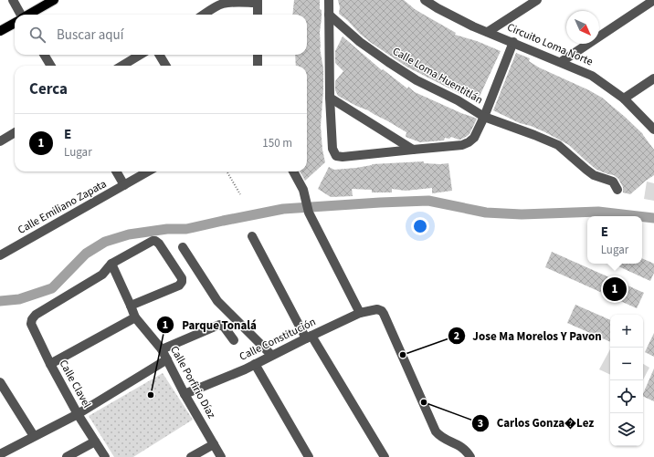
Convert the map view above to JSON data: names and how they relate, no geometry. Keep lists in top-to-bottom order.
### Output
{
  "streets": {
    "street": [
      "Circuito Loma Norte",
      "Calle Loma Huentitlán",
      "Calle Emiliano Zapata",
      "Calle Constitución",
      "Calle Porfirio Díaz",
      "Calle Clavel"
    ]
  },
  "crossings": [
    ["Calle Constitución", "Calle Porfirio Díaz"],
    ["Calle Porfirio Díaz", "Calle Clavel"]
  ],
  "places": ["Jose Ma Morelos Y Pavon", "Parque Tonalá", "Carlos Gonza�Lez"],
  "north": "bottom right",
  "page": {
    "search": "Buscar aquí",
    "heading": "Cerca",
    "list": [
      {
        "mark": "1",
        "name": "E",
        "note": "Lugar",
        "value": "150 m"
      }
    ],
    "popup": ["E", "Lugar"],
    "pins": "1",
    "map_buttons": ["+", "−"]
  }
}
